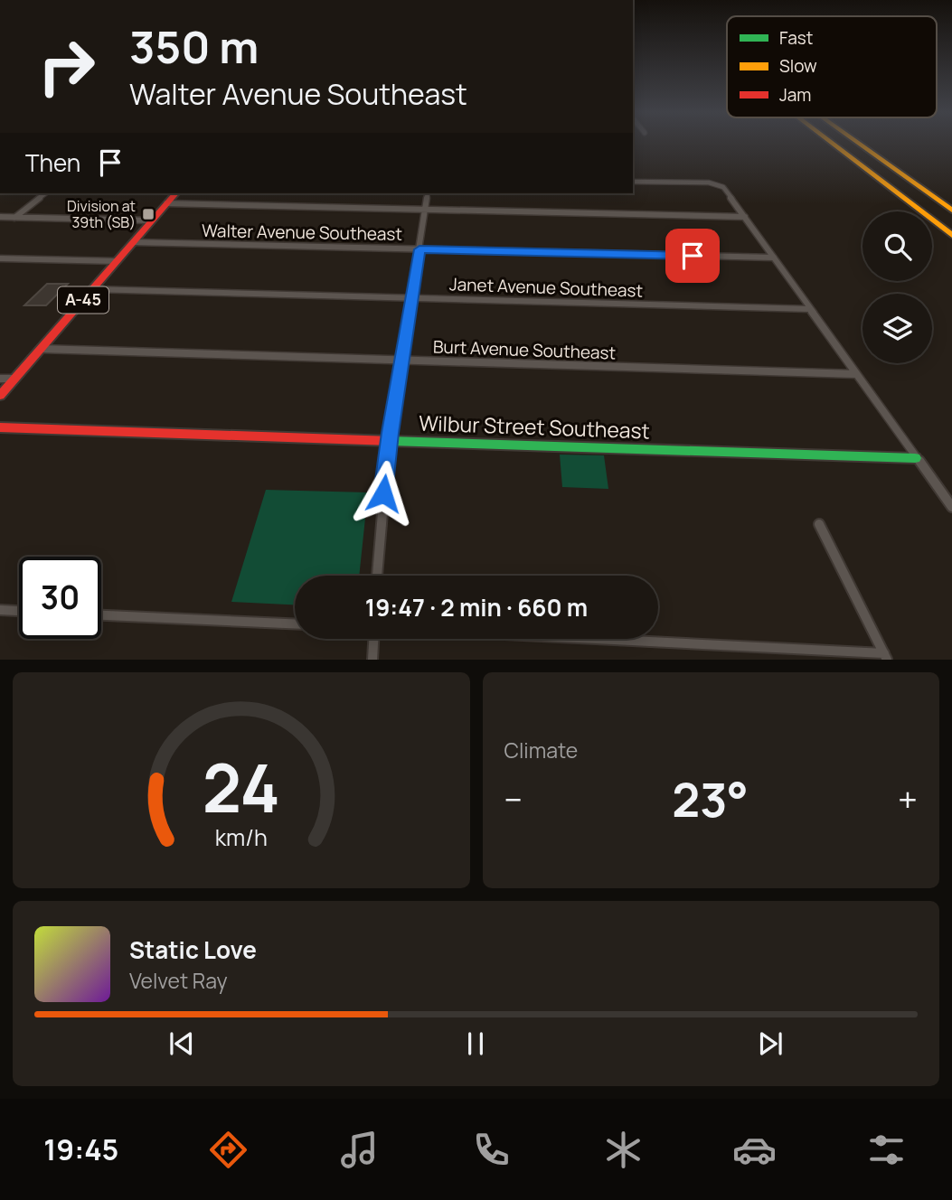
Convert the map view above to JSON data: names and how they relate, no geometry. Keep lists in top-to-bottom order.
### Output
{
  "streets": {
    "street": [
      "Walter Avenue Southeast",
      "Janet Avenue Southeast",
      "A-45",
      "Burt Avenue Southeast",
      "Wilbur Street Southeast"
    ]
  },
  "crossings": [
    ["Walter Avenue Southeast", "A-45"],
    ["Janet Avenue Southeast", "A-45"],
    ["A-45", "Burt Avenue Southeast"]
  ],
  "places": {
    "transit": ["Division at 39th (SB)"]
  },
  "legend": ["Fast", "Slow", "Jam"],
  "page": {
    "turn": ["350 m", "Walter Avenue Southeast"],
    "then": "Then",
    "limit": "30",
    "trip": "19:47 · 2 min · 660 m",
    "tile": "Climate",
    "heat": ["−", "23°", "+"],
    "song": ["Static Love", "Velvet Ray"],
    "tabs": "19:45",
    "gauge": ["24", "km/h"]
  }
}
